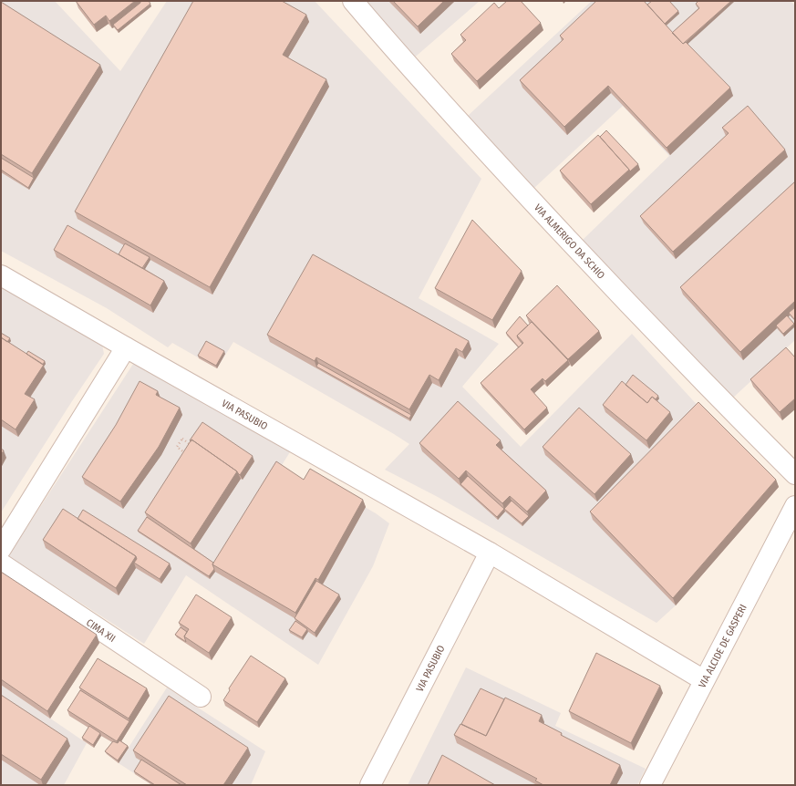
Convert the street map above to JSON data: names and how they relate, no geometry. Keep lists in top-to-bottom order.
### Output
{
  "streets": {
    "street": [
      "VIA ALMERIGO DA SCHIO",
      "VIA PASUBIO",
      "CIMA XII",
      "VIA ALCIDE DE GASPERI"
    ]
  },
  "crossings": [
    ["VIA PASUBIO", "VIA ALCIDE DE GASPERI"]
  ]
}
